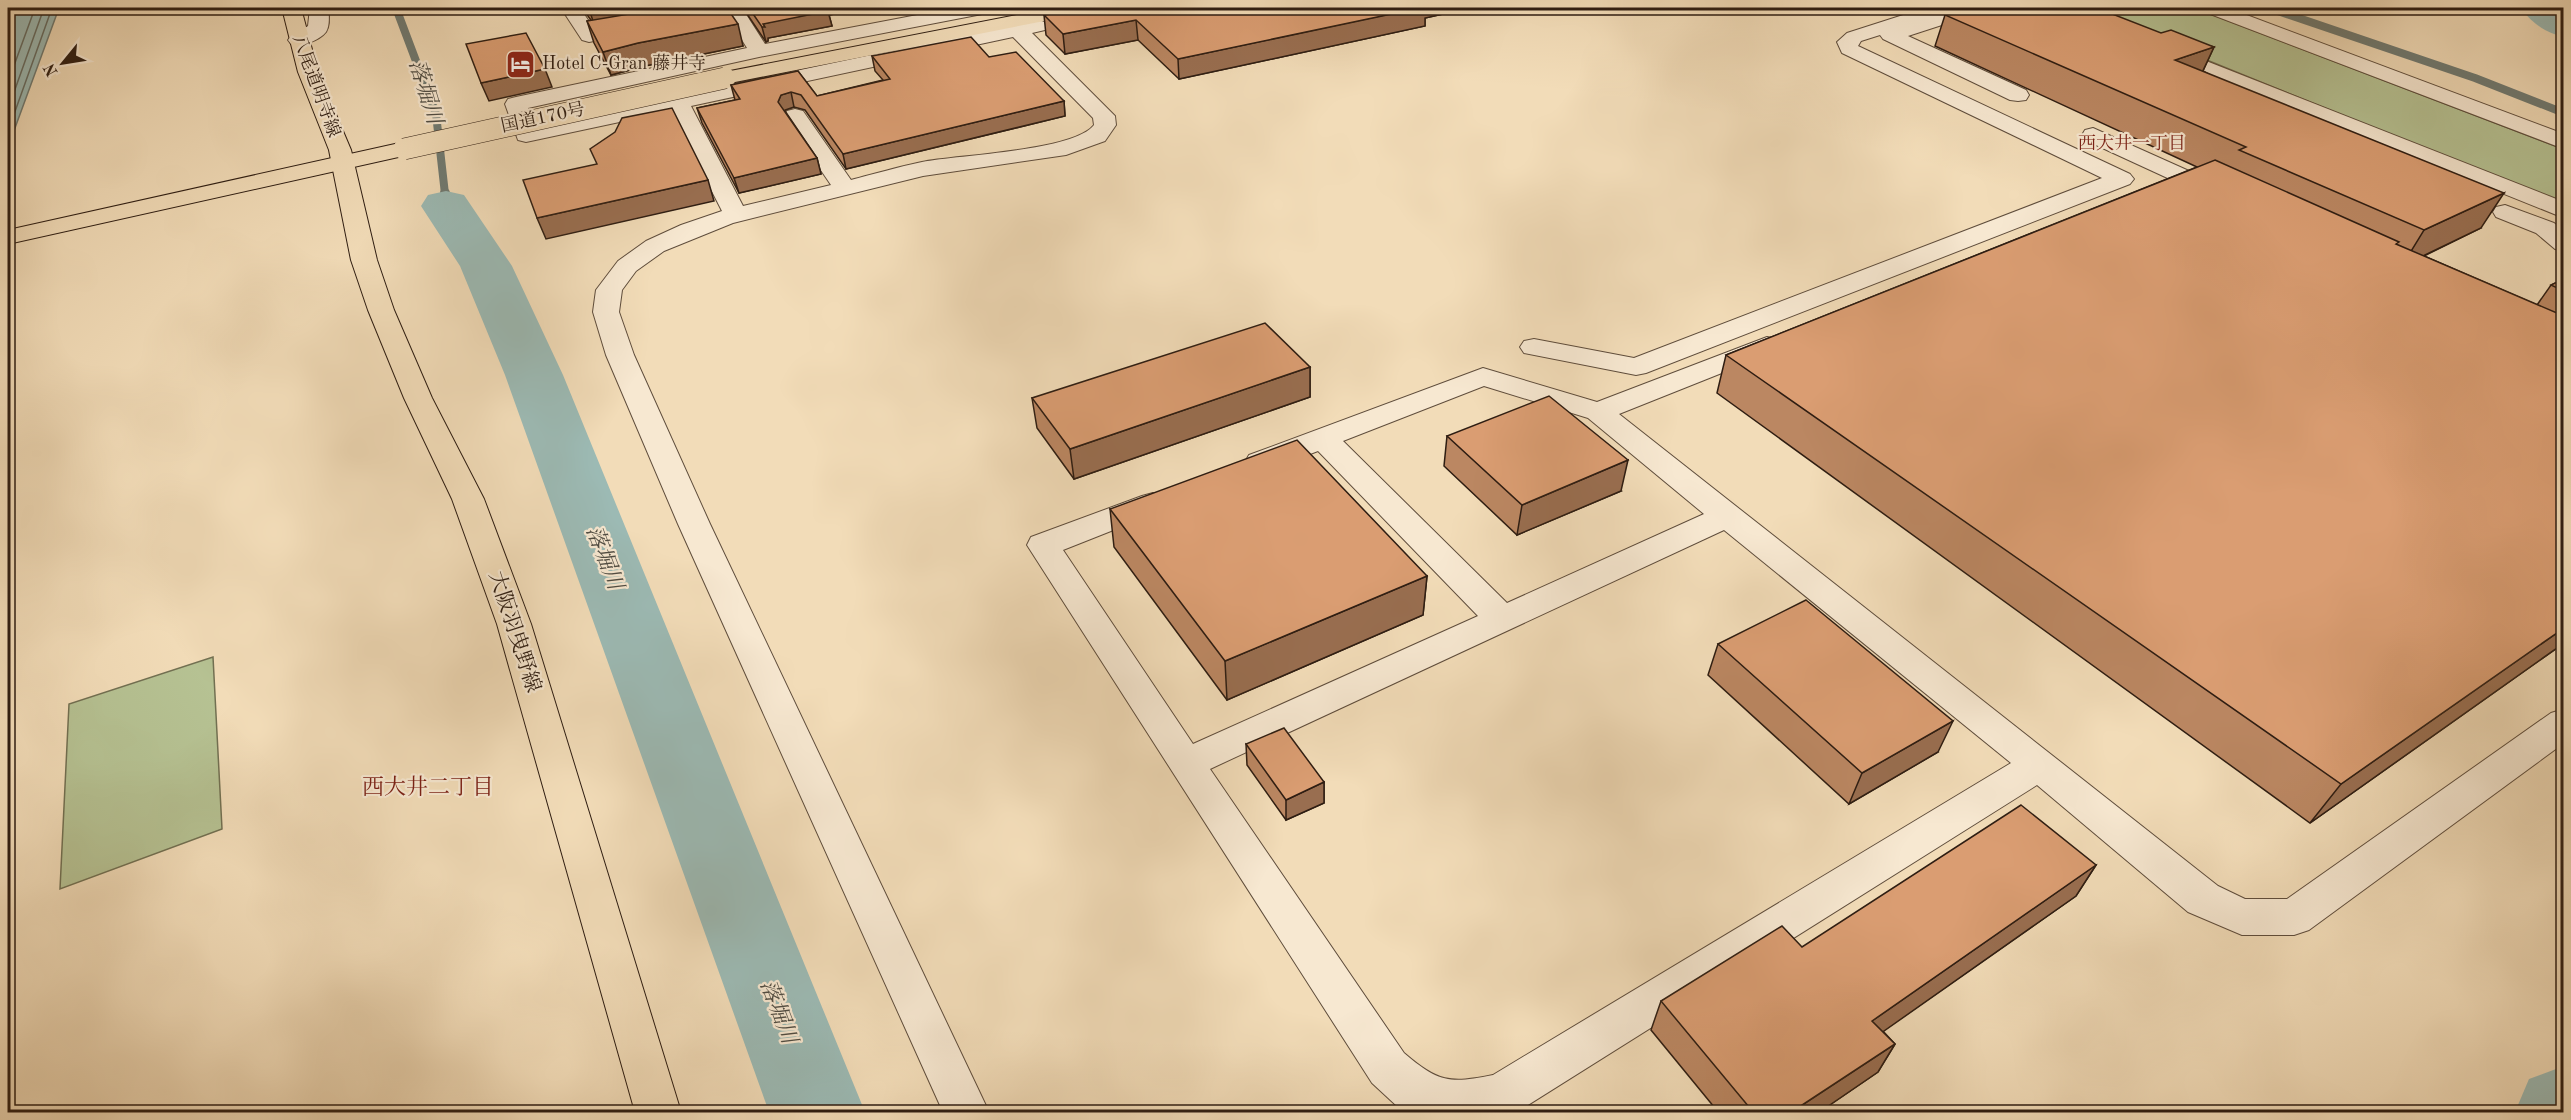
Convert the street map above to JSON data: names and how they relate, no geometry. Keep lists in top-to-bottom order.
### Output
{
  "streets": {
    "main road": ["八尾道明寺線", "国道170号", "大阪羽曳野線"]
  },
  "crossings": [
    ["八尾道明寺線", "国道170号"],
    ["八尾道明寺線", "大阪羽曳野線"],
    ["国道170号", "大阪羽曳野線"]
  ],
  "districts": ["西大井一丁目", "西大井二丁目"],
  "water": ["落堀川"],
  "places": {
    "hotel": ["Hotel C-Gran 藤井寺"]
  },
  "north": "bottom left"
}
